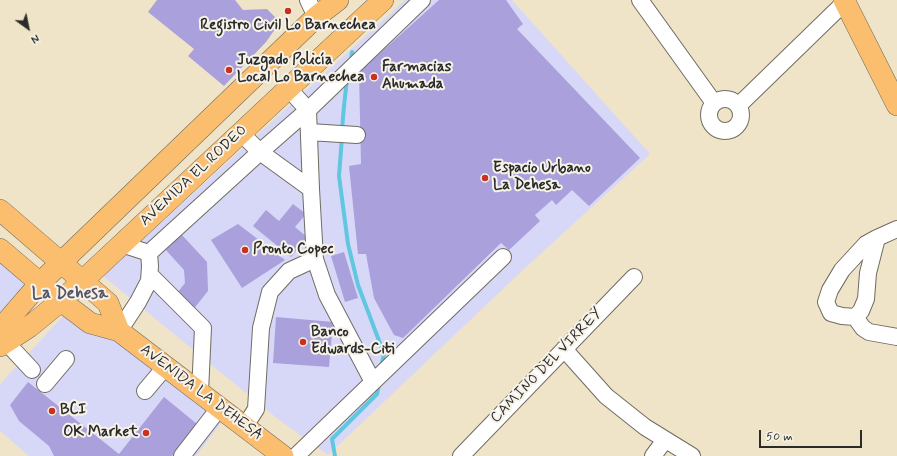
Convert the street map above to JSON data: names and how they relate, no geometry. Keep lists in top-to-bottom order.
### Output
{
  "streets": {
    "main road": ["AVENIDA EL RODEO", "AVENIDA LA DEHESA"],
    "street": ["CAMINO DEL VIRREY"]
  },
  "crossings": [
    ["AVENIDA EL RODEO", "AVENIDA LA DEHESA"]
  ],
  "districts": ["La Dehesa"],
  "places": [
    "Registro Civil Lo Barnechea",
    "Juzgado Policía Local Lo Barnechea",
    "Farmacias Ahumada",
    "Espacio Urbano La Dehesa",
    "Pronto Copec",
    "Banco Edwards-Citi",
    "BCI",
    "OK Market"
  ],
  "scale_bar": "50 m",
  "north": "bottom right"
}
